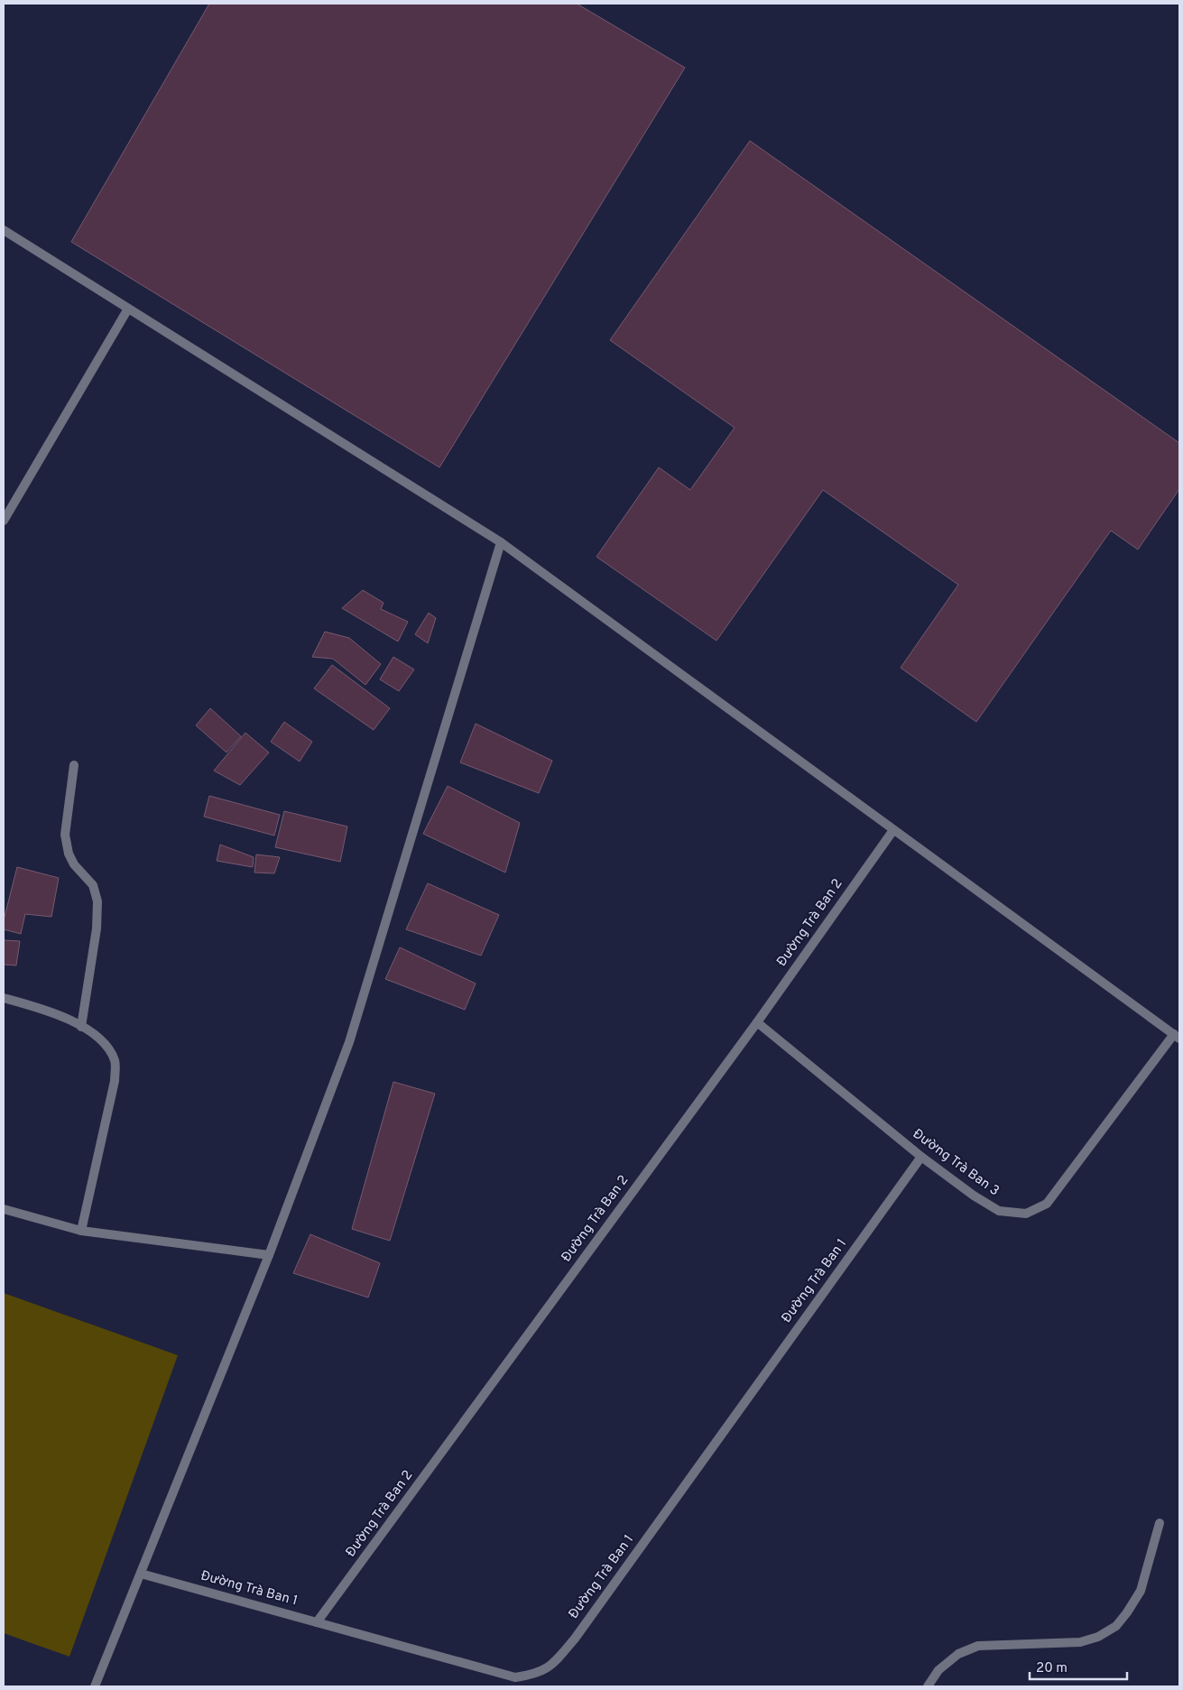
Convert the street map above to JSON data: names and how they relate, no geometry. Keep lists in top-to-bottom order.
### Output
{
  "streets": {
    "street": ["Đường Trà Ban 2", "Đường Trà Ban 3", "Đường Trà Ban 1"]
  },
  "crossings": [
    ["Đường Trà Ban 2", "Đường Trà Ban 3"],
    ["Đường Trà Ban 2", "Đường Trà Ban 1"],
    ["Đường Trà Ban 3", "Đường Trà Ban 1"]
  ],
  "scale_bar": "20 m"
}
